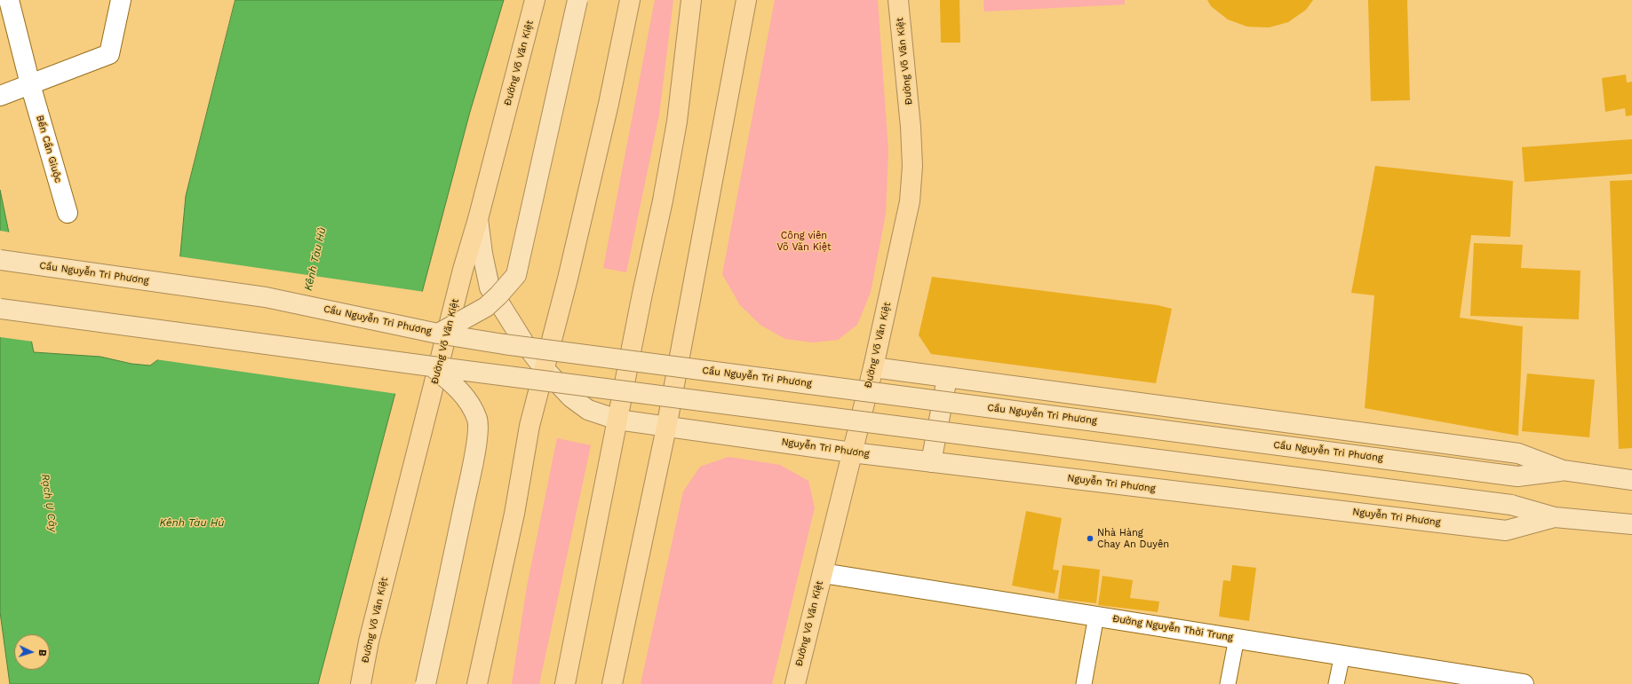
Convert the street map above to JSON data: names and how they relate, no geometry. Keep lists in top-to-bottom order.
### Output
{
  "streets": {
    "highway": ["Đường Võ Văn Kiệt"],
    "main road": ["Cầu Nguyễn Tri Phương", "Nguyễn Tri Phương"],
    "street": ["Bến Cần Giuộc", "Đường Nguyễn Thời Trung"]
  },
  "crossings": [
    ["Đường Võ Văn Kiệt", "Nguyễn Tri Phương"],
    ["Đường Võ Văn Kiệt", "Đường Nguyễn Thời Trung"]
  ],
  "water": ["Kênh Tàu Hủ", "Rạch Ụ Cây"],
  "parks": ["Công viên Võ Văn Kiệt"],
  "places": ["Nhà Hàng Chay An Duyên"],
  "north": "right"
}
